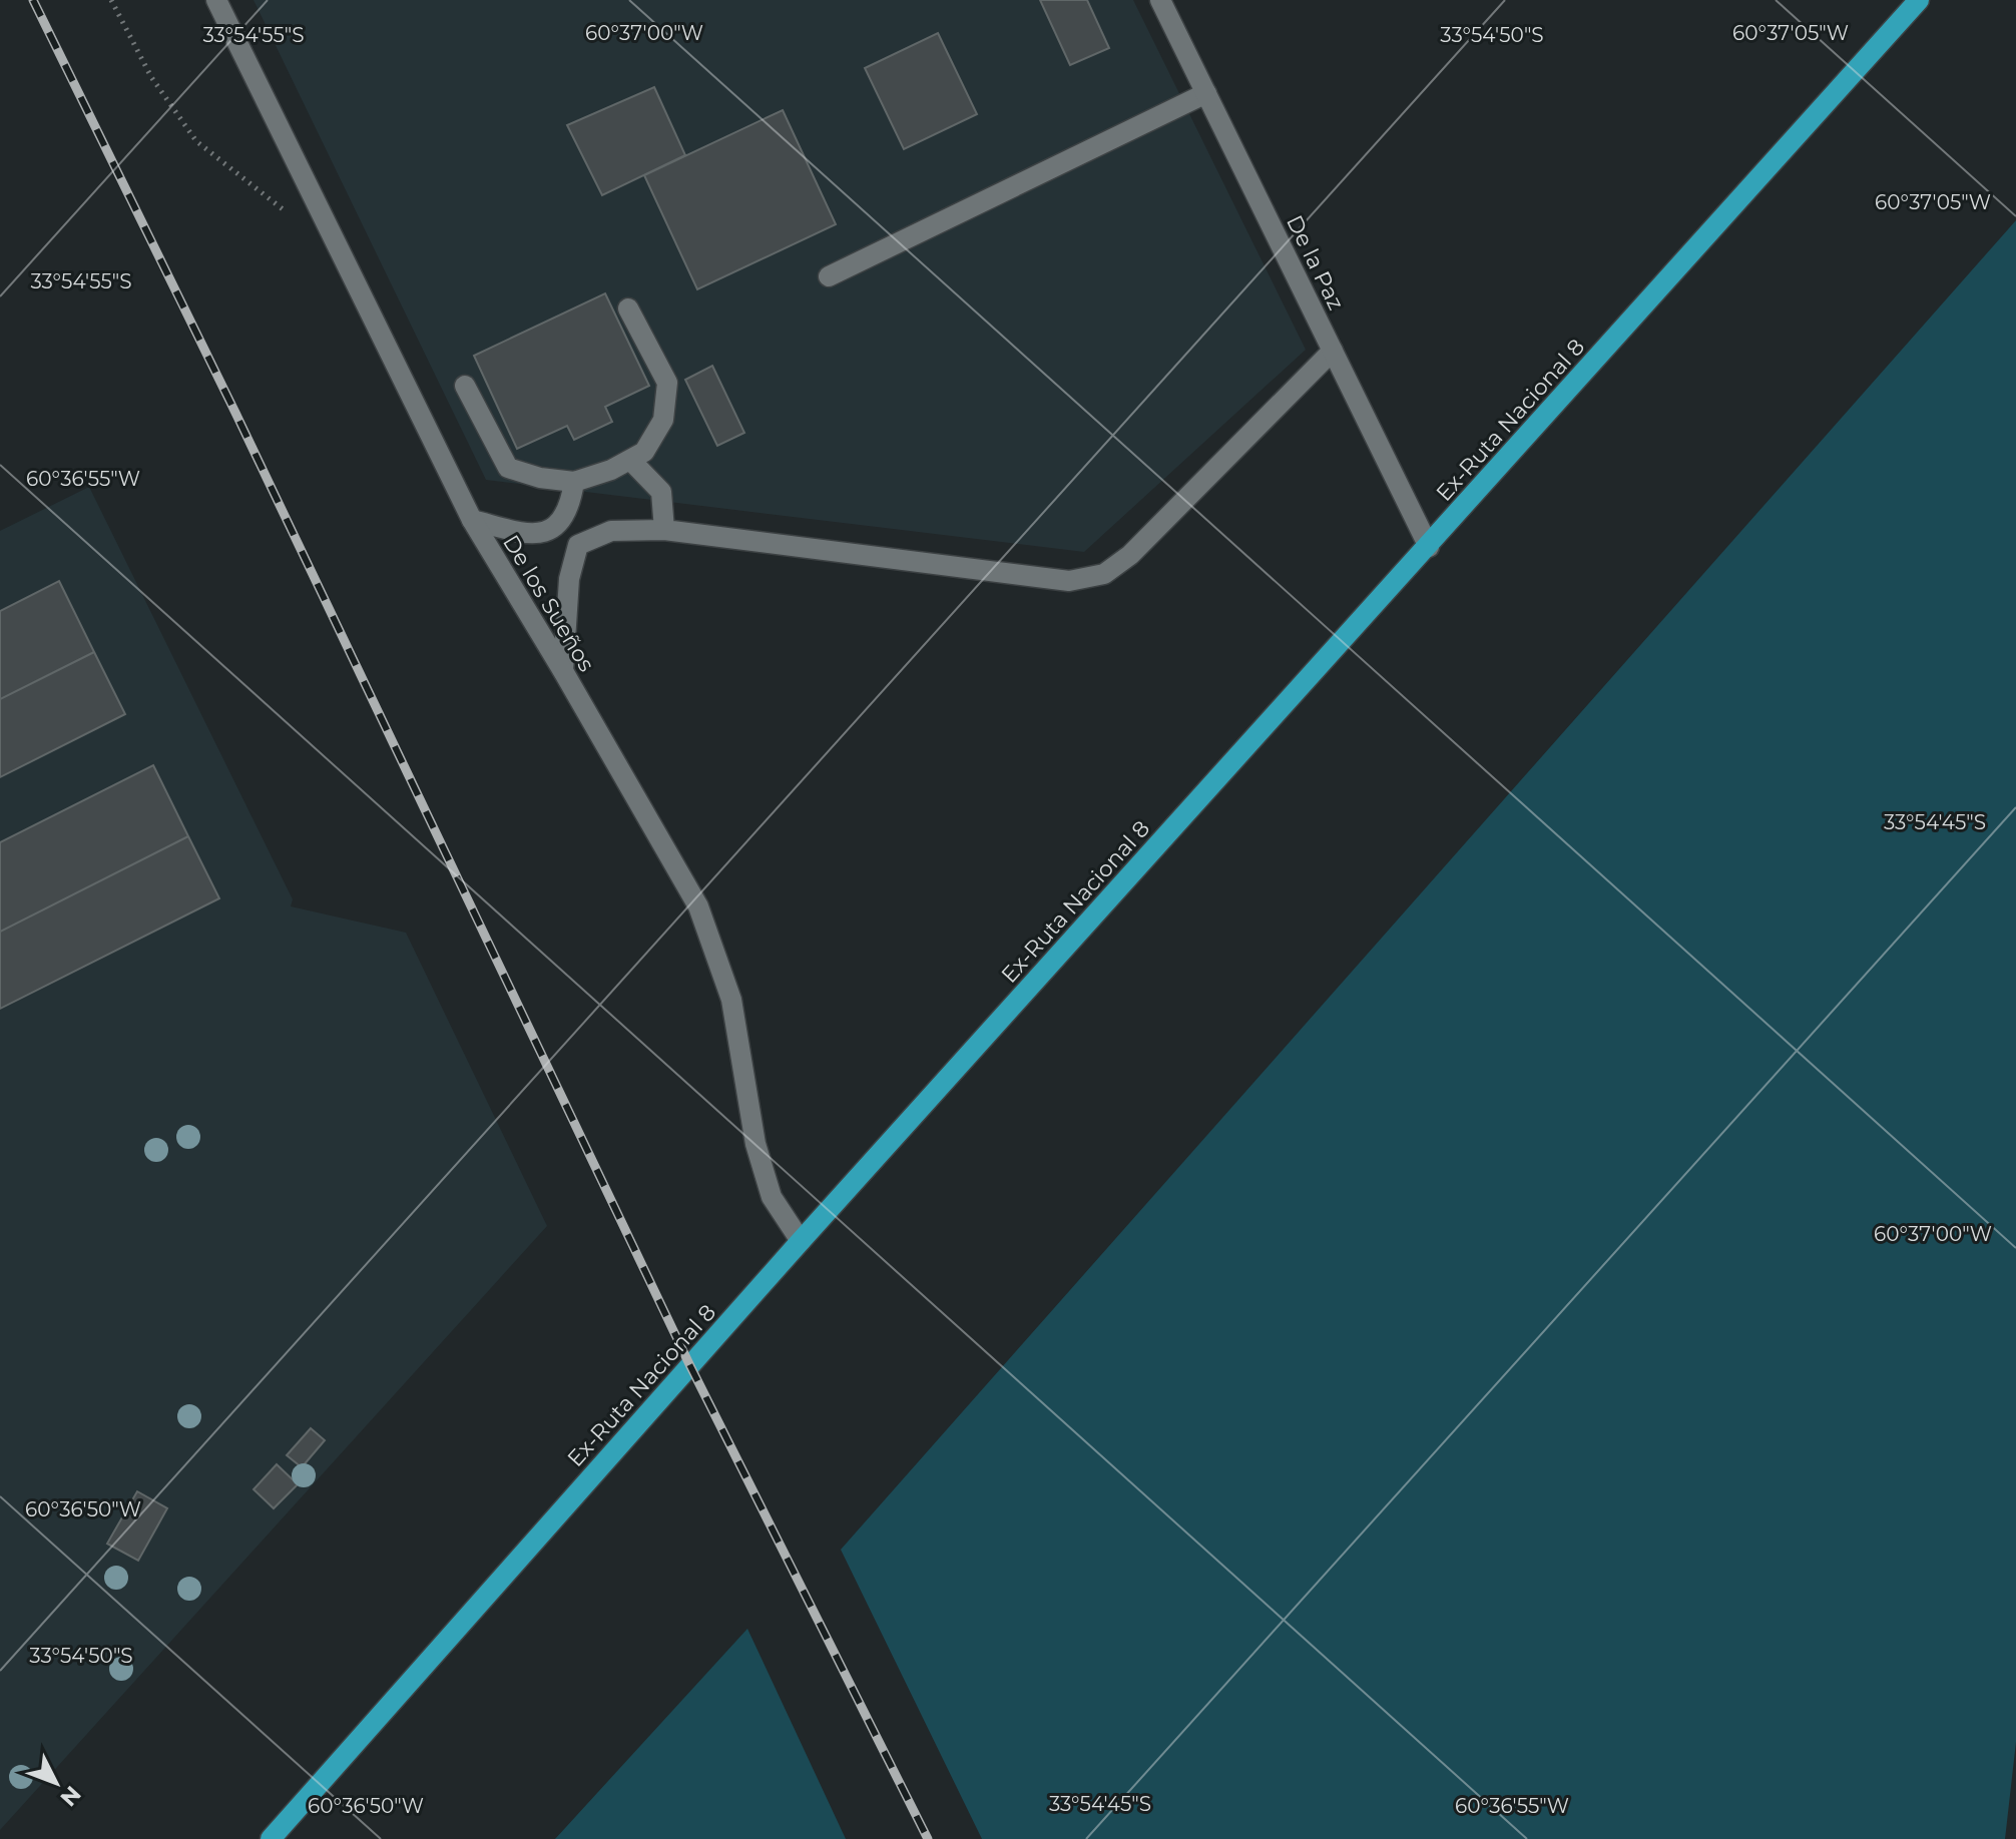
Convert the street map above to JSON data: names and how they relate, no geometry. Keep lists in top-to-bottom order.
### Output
{
  "streets": {
    "main road": ["Ex-Ruta Nacional 8"],
    "street": ["De la Paz", "De los Sueños"]
  },
  "crossings": [
    ["De la Paz", "Ex-Ruta Nacional 8"],
    ["Ex-Ruta Nacional 8", "De los Sueños"]
  ],
  "north": "bottom right",
  "coordinates": [
    "60°37'00\"W",
    "60°37'05\"W",
    "33°54'55\"S",
    "33°54'50\"S",
    "60°36'55\"W",
    "33°54'45\"S",
    "60°36'50\"W"
  ]
}
